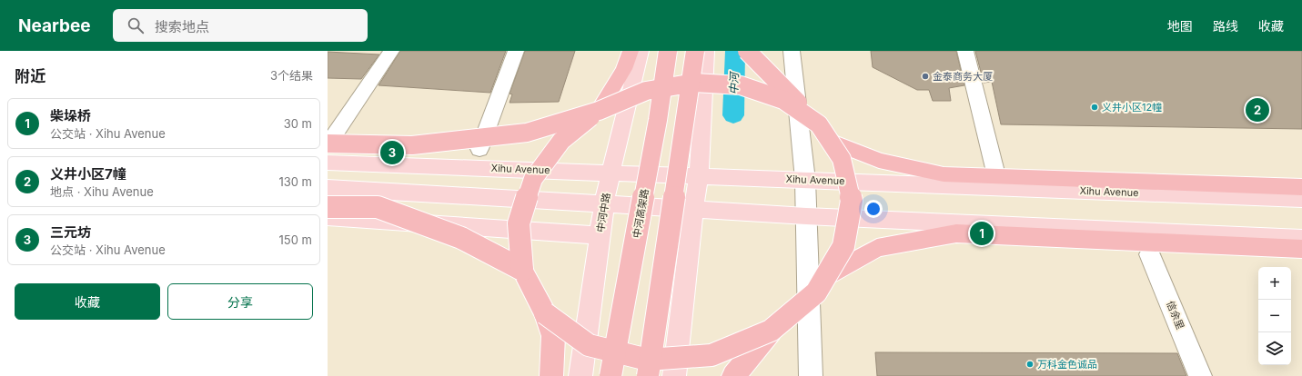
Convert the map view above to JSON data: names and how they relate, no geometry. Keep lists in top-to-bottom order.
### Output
{
  "streets": {
    "highway": ["中河高架路"],
    "main road": ["Xihu Avenue", "中河中路"],
    "street": ["信余里"]
  },
  "crossings": [
    ["Xihu Avenue", "中河中路"]
  ],
  "water": ["中河"],
  "places": ["金泰商务大厦", "义井小区12幢", "万科金色诚品"],
  "page": {
    "header": "Nearbee",
    "search": "搜索地点",
    "nav": ["地图", "路线", "收藏"],
    "heading": ["附近", "3个结果"],
    "pins": ["2", "3", "1"],
    "list": [
      {
        "mark": "1",
        "name": "柴垛桥",
        "note": "公交站 · Xihu Avenue",
        "value": "30 m"
      },
      {
        "mark": "2",
        "name": "义井小区7幢",
        "note": "地点 · Xihu Avenue",
        "value": "130 m"
      },
      {
        "mark": "3",
        "name": "三元坊",
        "note": "公交站 · Xihu Avenue",
        "value": "150 m"
      }
    ],
    "map_buttons": ["+", "−"],
    "buttons": ["收藏", "分享"]
  }
}
